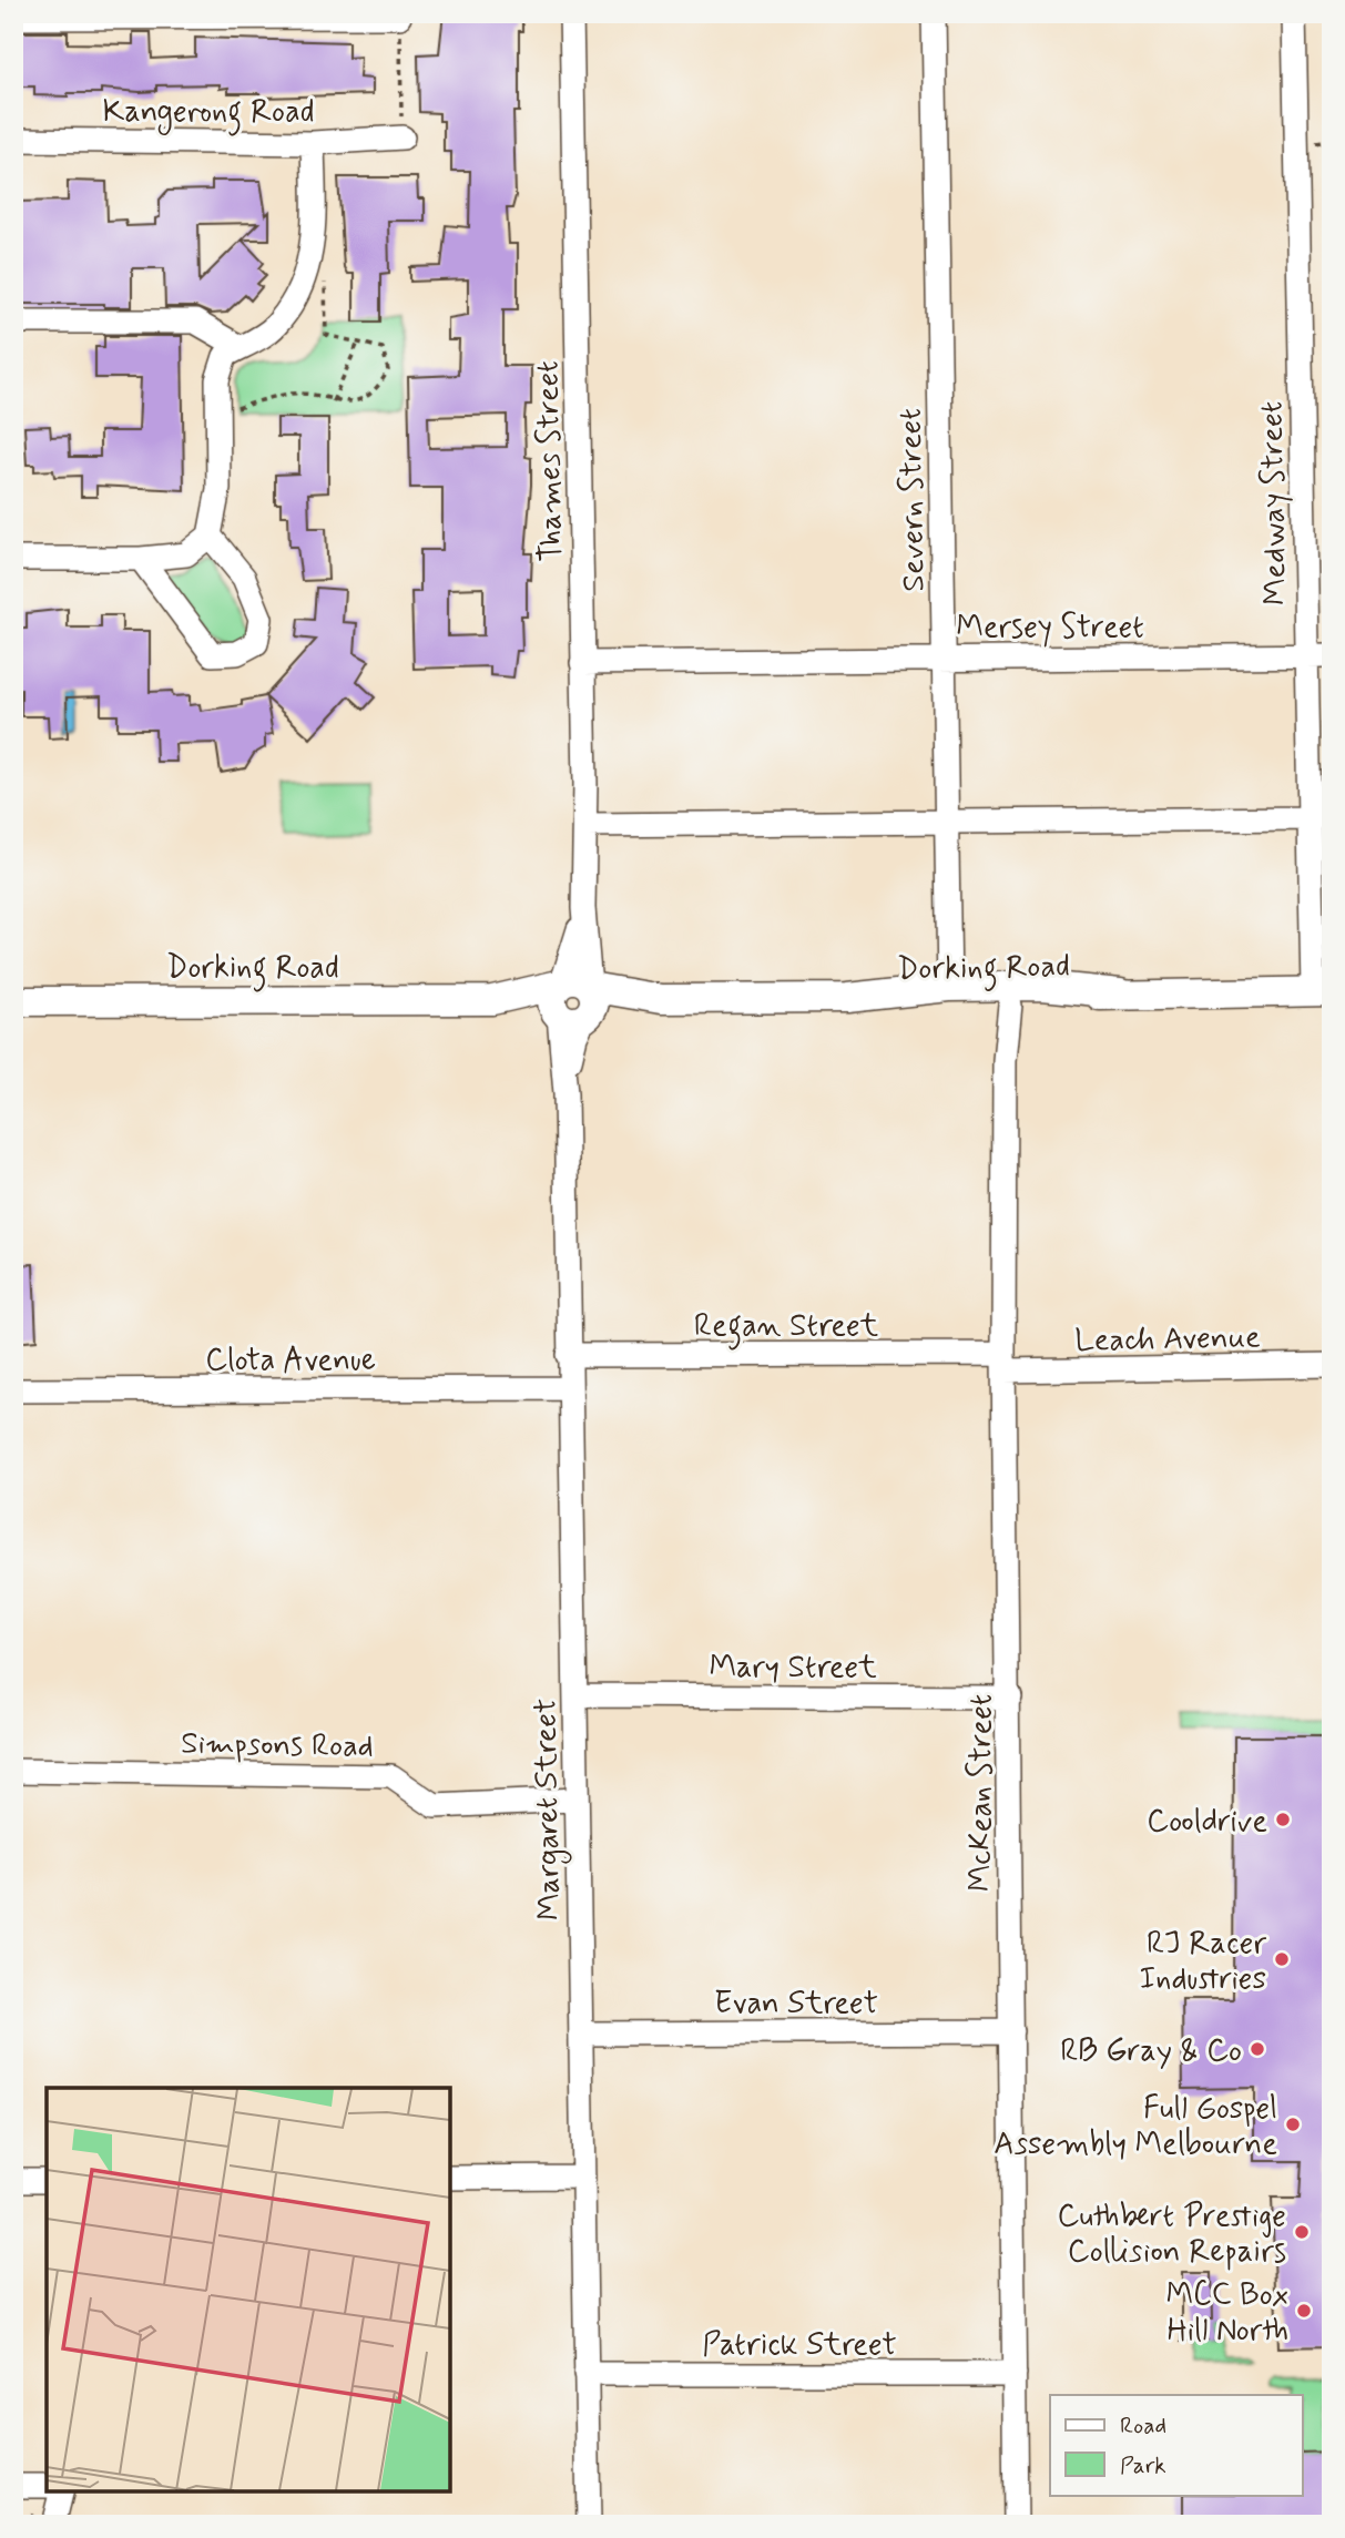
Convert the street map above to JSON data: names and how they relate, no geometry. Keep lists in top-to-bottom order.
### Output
{
  "streets": {
    "main road": ["Dorking Road"],
    "street": [
      "Kangerong Road",
      "Thames Street",
      "Severn Street",
      "Medway Street",
      "Mersey Street",
      "Regan Street",
      "Leach Avenue",
      "Clota Avenue",
      "Mary Street",
      "Simpsons Road",
      "McKean Street",
      "Margaret Street",
      "Evan Street",
      "Patrick Street"
    ]
  },
  "crossings": [
    ["Thames Street", "Mersey Street"],
    ["Thames Street", "Dorking Road"],
    ["Thames Street", "Margaret Street"],
    ["Severn Street", "Mersey Street"],
    ["Severn Street", "Dorking Road"],
    ["Medway Street", "Mersey Street"],
    ["Medway Street", "Dorking Road"],
    ["Dorking Road", "McKean Street"],
    ["Dorking Road", "Margaret Street"],
    ["Regan Street", "Leach Avenue"],
    ["Regan Street", "McKean Street"],
    ["Regan Street", "Margaret Street"],
    ["Leach Avenue", "McKean Street"],
    ["Clota Avenue", "Margaret Street"],
    ["Mary Street", "McKean Street"],
    ["Mary Street", "Margaret Street"],
    ["Simpsons Road", "Margaret Street"],
    ["McKean Street", "Evan Street"],
    ["McKean Street", "Patrick Street"],
    ["Margaret Street", "Evan Street"],
    ["Margaret Street", "Patrick Street"]
  ],
  "places": [
    "Cooldrive",
    "RJ Racer Industries",
    "RB Gray & Co",
    "Full Gospel Assembly Melbourne",
    "Cuthbert Prestige Collision Repairs",
    "MCC Box Hill North"
  ],
  "legend": ["Road", "Park"]
}
